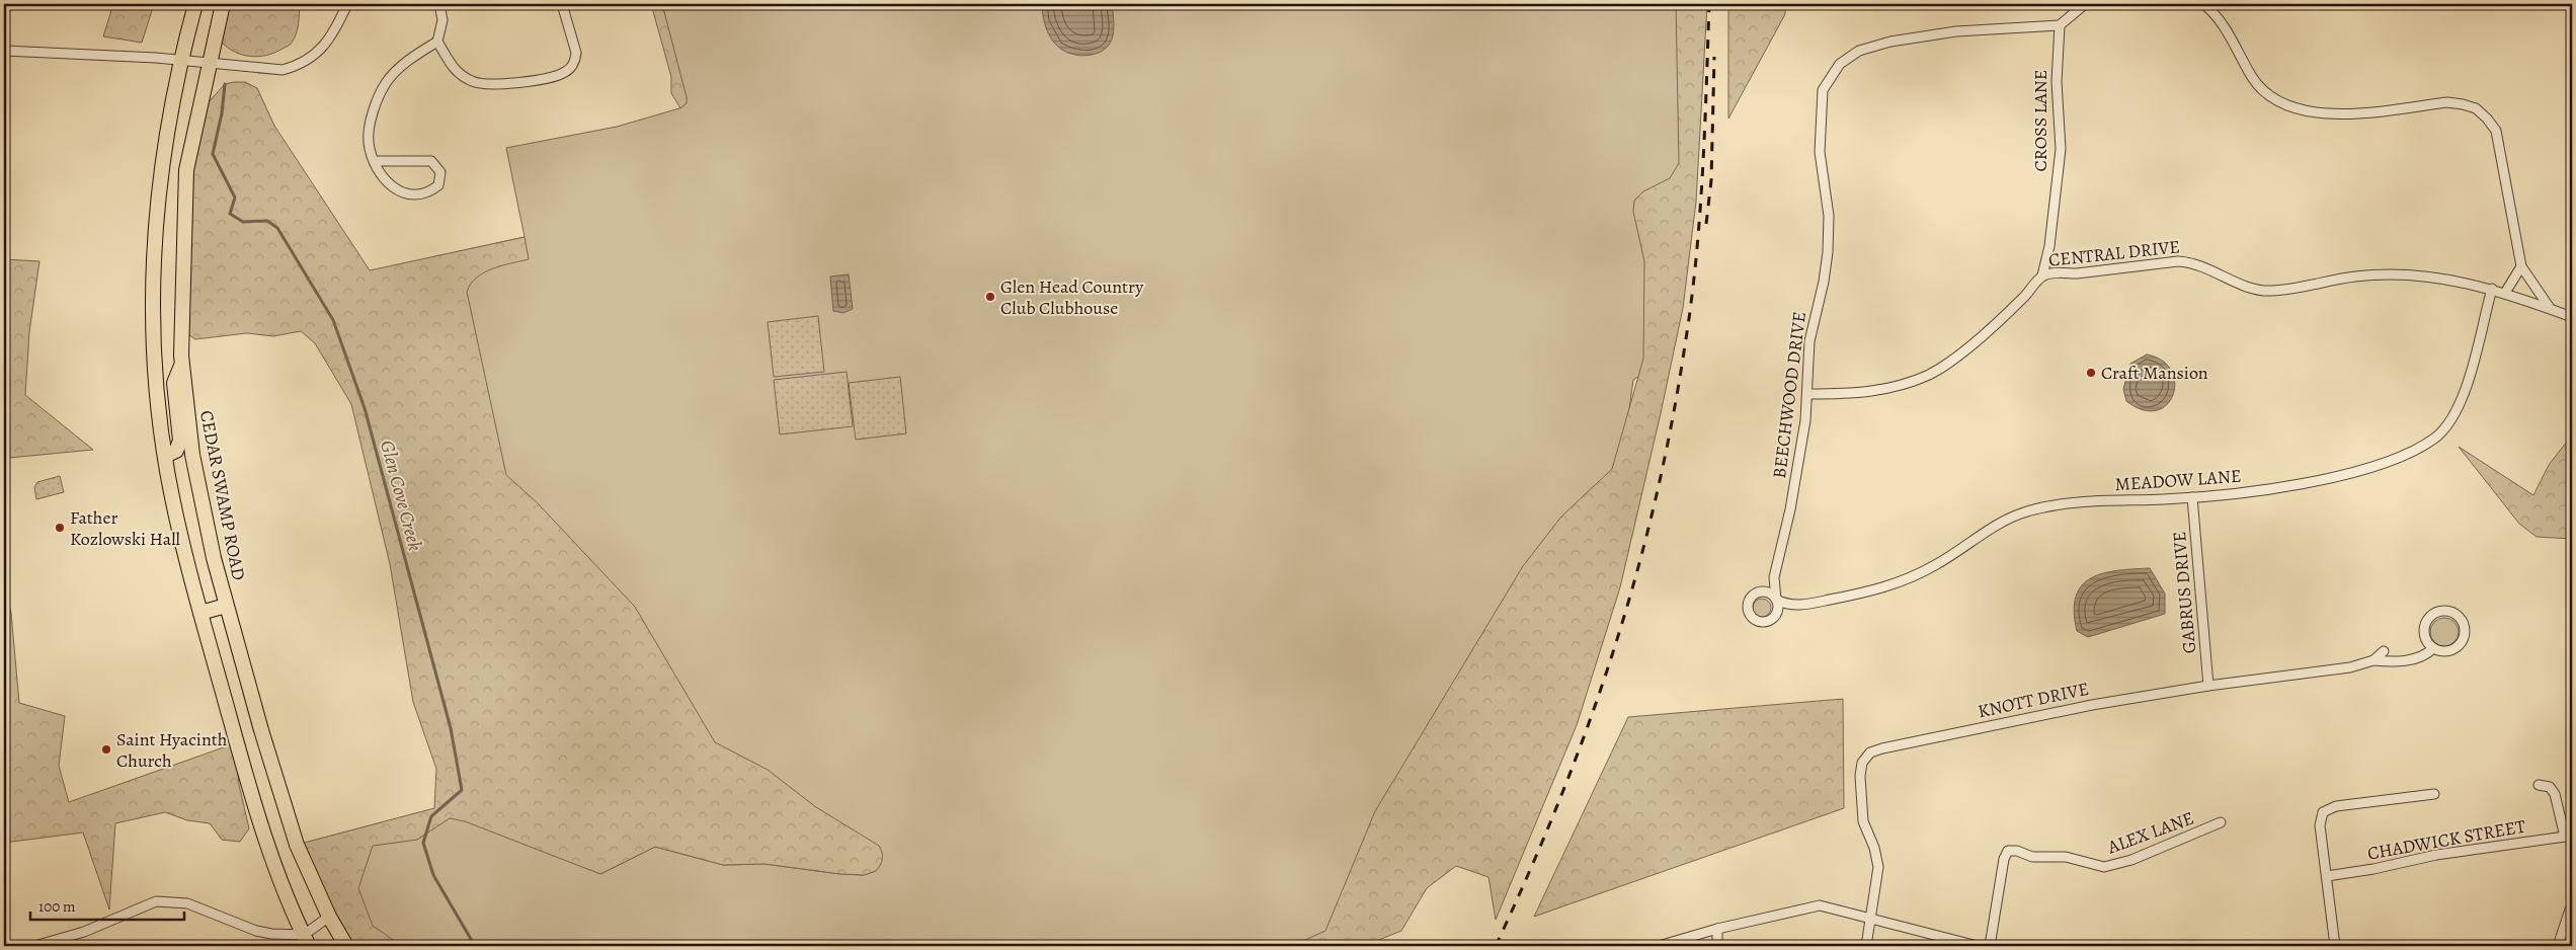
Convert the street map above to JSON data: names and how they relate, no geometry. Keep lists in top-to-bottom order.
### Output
{
  "streets": {
    "main road": ["CEDAR SWAMP ROAD"],
    "street": [
      "CROSS LANE",
      "CENTRAL DRIVE",
      "BEECHWOOD DRIVE",
      "MEADOW LANE",
      "GABRUS DRIVE",
      "KNOTT DRIVE",
      "ALEX LANE",
      "CHADWICK STREET"
    ]
  },
  "crossings": [
    ["CROSS LANE", "CENTRAL DRIVE"],
    ["CROSS LANE", "BEECHWOOD DRIVE"],
    ["CENTRAL DRIVE", "BEECHWOOD DRIVE"],
    ["CENTRAL DRIVE", "MEADOW LANE"],
    ["BEECHWOOD DRIVE", "MEADOW LANE"],
    ["MEADOW LANE", "GABRUS DRIVE"],
    ["GABRUS DRIVE", "KNOTT DRIVE"]
  ],
  "water": ["Glen Cove Creek"],
  "places": [
    "Glen Head Country Club Clubhouse",
    "Craft Mansion",
    "Father Kozlowski Hall",
    "Saint Hyacinth Church"
  ],
  "scale_bar": "100 m"
}
